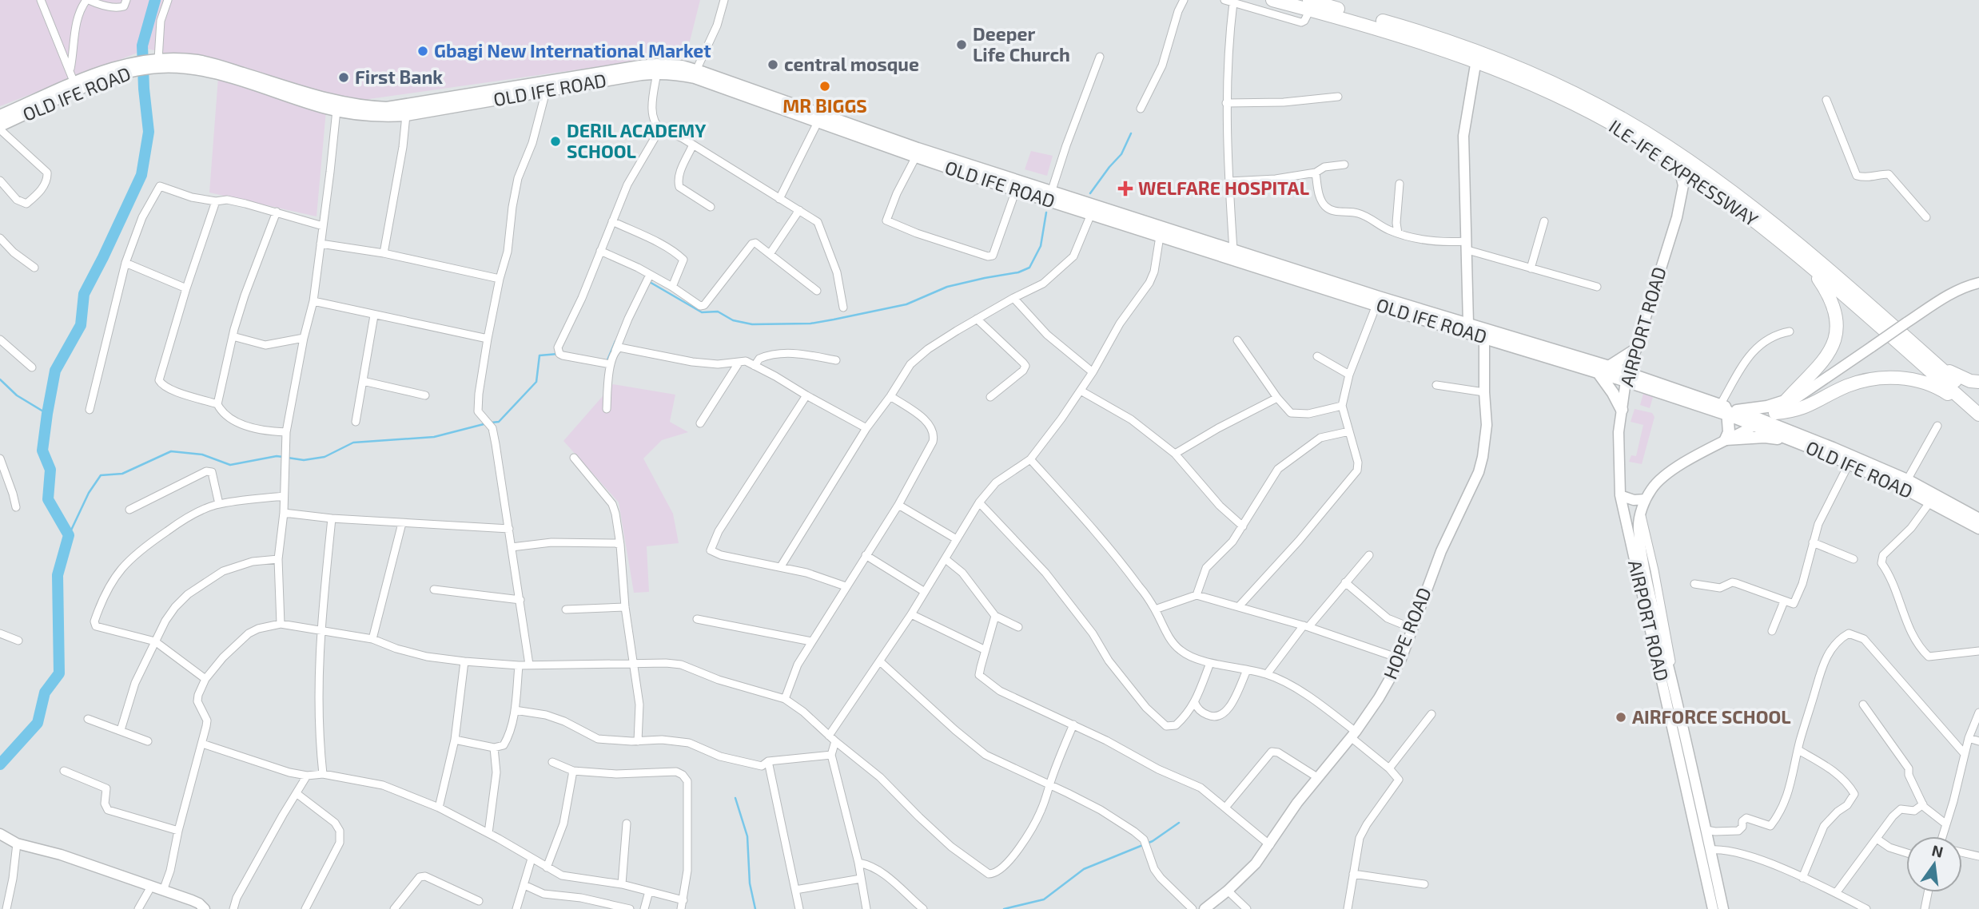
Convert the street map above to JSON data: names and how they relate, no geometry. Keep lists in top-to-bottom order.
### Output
{
  "streets": {
    "highway": ["ILE-IFE EXPRESSWAY"],
    "main road": ["OLD IFE ROAD", "AIRPORT ROAD", "HOPE ROAD"]
  },
  "crossings": [
    ["OLD IFE ROAD", "AIRPORT ROAD"],
    ["OLD IFE ROAD", "HOPE ROAD"],
    ["ILE-IFE EXPRESSWAY", "AIRPORT ROAD"]
  ],
  "places": {
    "other": [
      "Deeper Life Church",
      "Gbagi New International Market",
      "central mosque",
      "First Bank",
      "MR BIGGS",
      "DERIL ACADEMY SCHOOL",
      "AIRFORCE SCHOOL"
    ],
    "health": ["WELFARE HOSPITAL"]
  },
  "north": "top"
}
